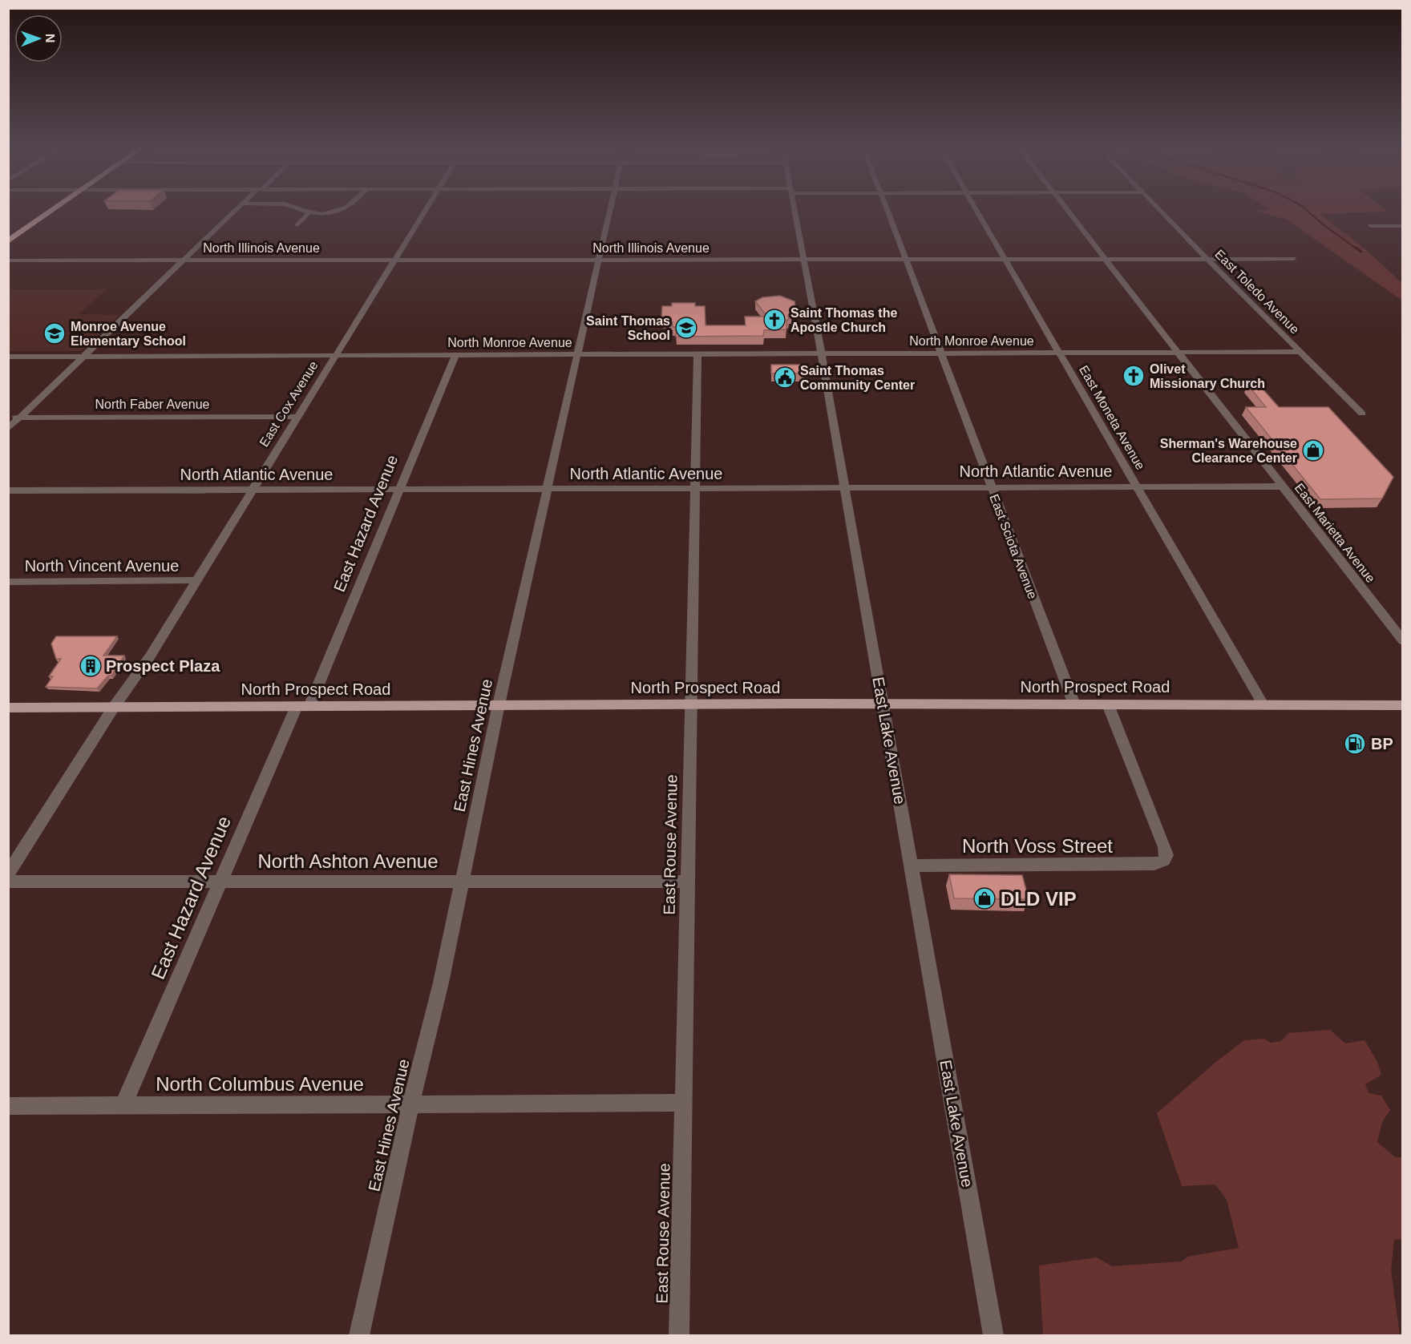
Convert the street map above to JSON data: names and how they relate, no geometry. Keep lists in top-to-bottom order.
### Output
{
  "streets": {
    "main road": ["North Prospect Road"],
    "street": [
      "North Illinois Avenue",
      "East Toledo Avenue",
      "North Monroe Avenue",
      "North Faber Avenue",
      "East Cox Avenue",
      "East Moneta Avenue",
      "North Atlantic Avenue",
      "East Hazard Avenue",
      "East Marietta Avenue",
      "East Sciota Avenue",
      "North Vincent Avenue",
      "East Lake Avenue",
      "East Hines Avenue",
      "East Rouse Avenue",
      "North Voss Street",
      "North Ashton Avenue",
      "North Columbus Avenue"
    ]
  },
  "crossings": [
    ["North Illinois Avenue", "East Toledo Avenue"],
    ["North Illinois Avenue", "East Cox Avenue"],
    ["North Illinois Avenue", "East Moneta Avenue"],
    ["North Illinois Avenue", "East Marietta Avenue"],
    ["North Illinois Avenue", "East Sciota Avenue"],
    ["North Illinois Avenue", "East Lake Avenue"],
    ["North Illinois Avenue", "East Hines Avenue"],
    ["East Toledo Avenue", "North Monroe Avenue"],
    ["North Monroe Avenue", "East Cox Avenue"],
    ["North Monroe Avenue", "East Moneta Avenue"],
    ["North Monroe Avenue", "East Hazard Avenue"],
    ["North Monroe Avenue", "East Marietta Avenue"],
    ["North Monroe Avenue", "East Sciota Avenue"],
    ["North Monroe Avenue", "East Lake Avenue"],
    ["North Monroe Avenue", "East Hines Avenue"],
    ["North Monroe Avenue", "East Rouse Avenue"],
    ["North Faber Avenue", "East Cox Avenue"],
    ["East Cox Avenue", "North Atlantic Avenue"],
    ["East Cox Avenue", "North Vincent Avenue"],
    ["East Cox Avenue", "North Prospect Road"],
    ["East Moneta Avenue", "North Atlantic Avenue"],
    ["East Moneta Avenue", "North Prospect Road"],
    ["North Atlantic Avenue", "East Hazard Avenue"],
    ["North Atlantic Avenue", "East Marietta Avenue"],
    ["North Atlantic Avenue", "East Sciota Avenue"],
    ["North Atlantic Avenue", "East Lake Avenue"],
    ["North Atlantic Avenue", "East Hines Avenue"],
    ["North Atlantic Avenue", "East Rouse Avenue"],
    ["East Hazard Avenue", "North Prospect Road"],
    ["East Hazard Avenue", "North Ashton Avenue"],
    ["East Hazard Avenue", "North Columbus Avenue"],
    ["East Sciota Avenue", "North Prospect Road"],
    ["North Prospect Road", "East Lake Avenue"],
    ["North Prospect Road", "East Hines Avenue"],
    ["North Prospect Road", "East Rouse Avenue"],
    ["North Prospect Road", "North Voss Street"],
    ["East Lake Avenue", "North Voss Street"],
    ["East Hines Avenue", "North Ashton Avenue"],
    ["East Hines Avenue", "North Columbus Avenue"],
    ["East Rouse Avenue", "North Ashton Avenue"],
    ["East Rouse Avenue", "North Columbus Avenue"]
  ],
  "places": {
    "church": ["Saint Thomas the Apostle Church", "Olivet Missionary Church"],
    "school or university": ["Saint Thomas School", "Monroe Avenue Elementary School"],
    "public building": ["Saint Thomas Community Center"],
    "shop": ["Sherman's Warehouse Clearance Center", "DLD VIP"],
    "building": ["Prospect Plaza"],
    "fuel station": ["BP"]
  },
  "north": "right"
}
